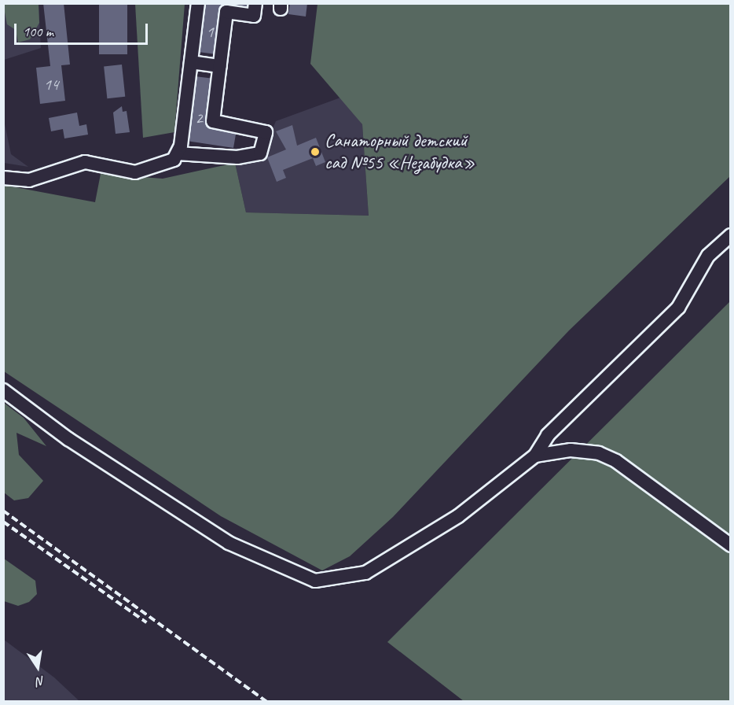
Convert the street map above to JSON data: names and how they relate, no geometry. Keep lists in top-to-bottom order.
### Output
{
  "places": ["Санаторный детский сад №55 «Незабудка»"],
  "house_numbers": ["1", "14", "2"],
  "scale_bar": "100 m",
  "north": "bottom"
}
